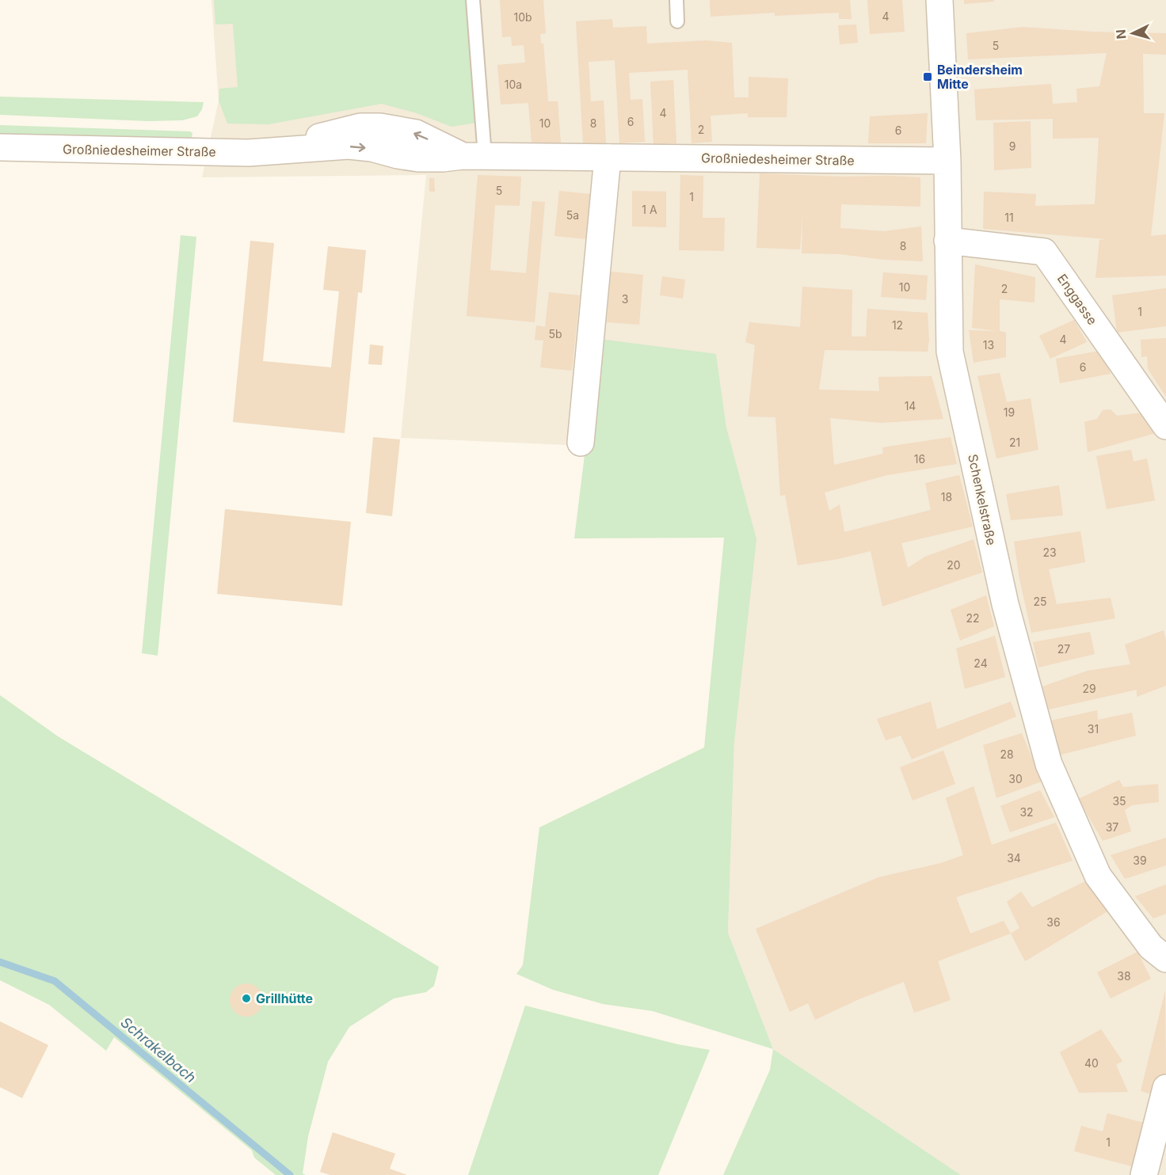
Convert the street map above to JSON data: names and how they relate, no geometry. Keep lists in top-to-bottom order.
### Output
{
  "streets": {
    "street": ["Großniedesheimer Straße", "Enggasse", "Schenkelstraße"]
  },
  "crossings": [
    ["Großniedesheimer Straße", "Schenkelstraße"],
    ["Enggasse", "Schenkelstraße"]
  ],
  "water": ["Schrakelbach"],
  "places": {
    "transit": ["Beindersheim Mitte"],
    "other": ["Grillhütte"]
  },
  "house_numbers": [
    "4",
    "10b",
    "5",
    "10a",
    "4",
    "6",
    "10",
    "8",
    "2",
    "6",
    "9",
    "5",
    "1",
    "1 A",
    "5a",
    "11",
    "8",
    "10",
    "2",
    "3",
    "1",
    "12",
    "5b",
    "4",
    "13",
    "6",
    "14",
    "19",
    "21",
    "16",
    "18",
    "23",
    "20",
    "25",
    "22",
    "27",
    "24",
    "29",
    "31",
    "28",
    "30",
    "35",
    "32",
    "37",
    "34",
    "39",
    "36",
    "38",
    "40",
    "1"
  ],
  "north": "left"
}
